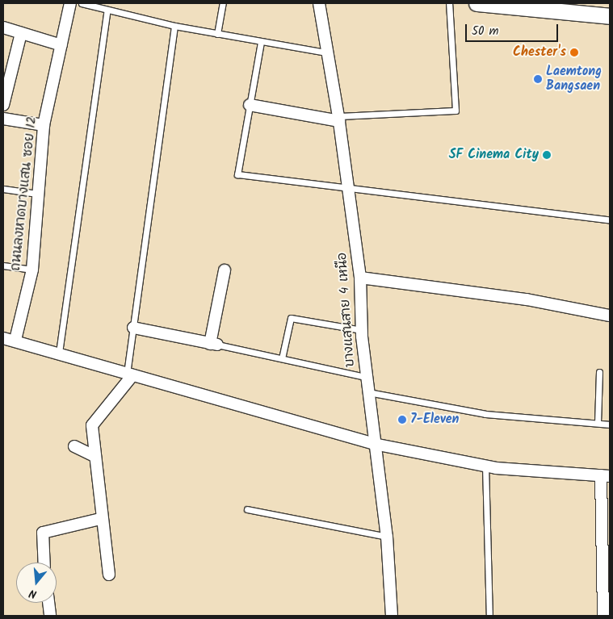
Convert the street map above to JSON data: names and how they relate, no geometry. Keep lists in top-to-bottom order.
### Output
{
  "streets": {
    "street": ["ถนนลงหาดบางแสน ซอย 12", "บางแสนสาย 4 เหนือ"]
  },
  "places": [
    "Chester's",
    "Laemtong Bangsaen",
    "SF Cinema City",
    "7-Eleven"
  ],
  "scale_bar": "50 m",
  "north": "bottom"
}
